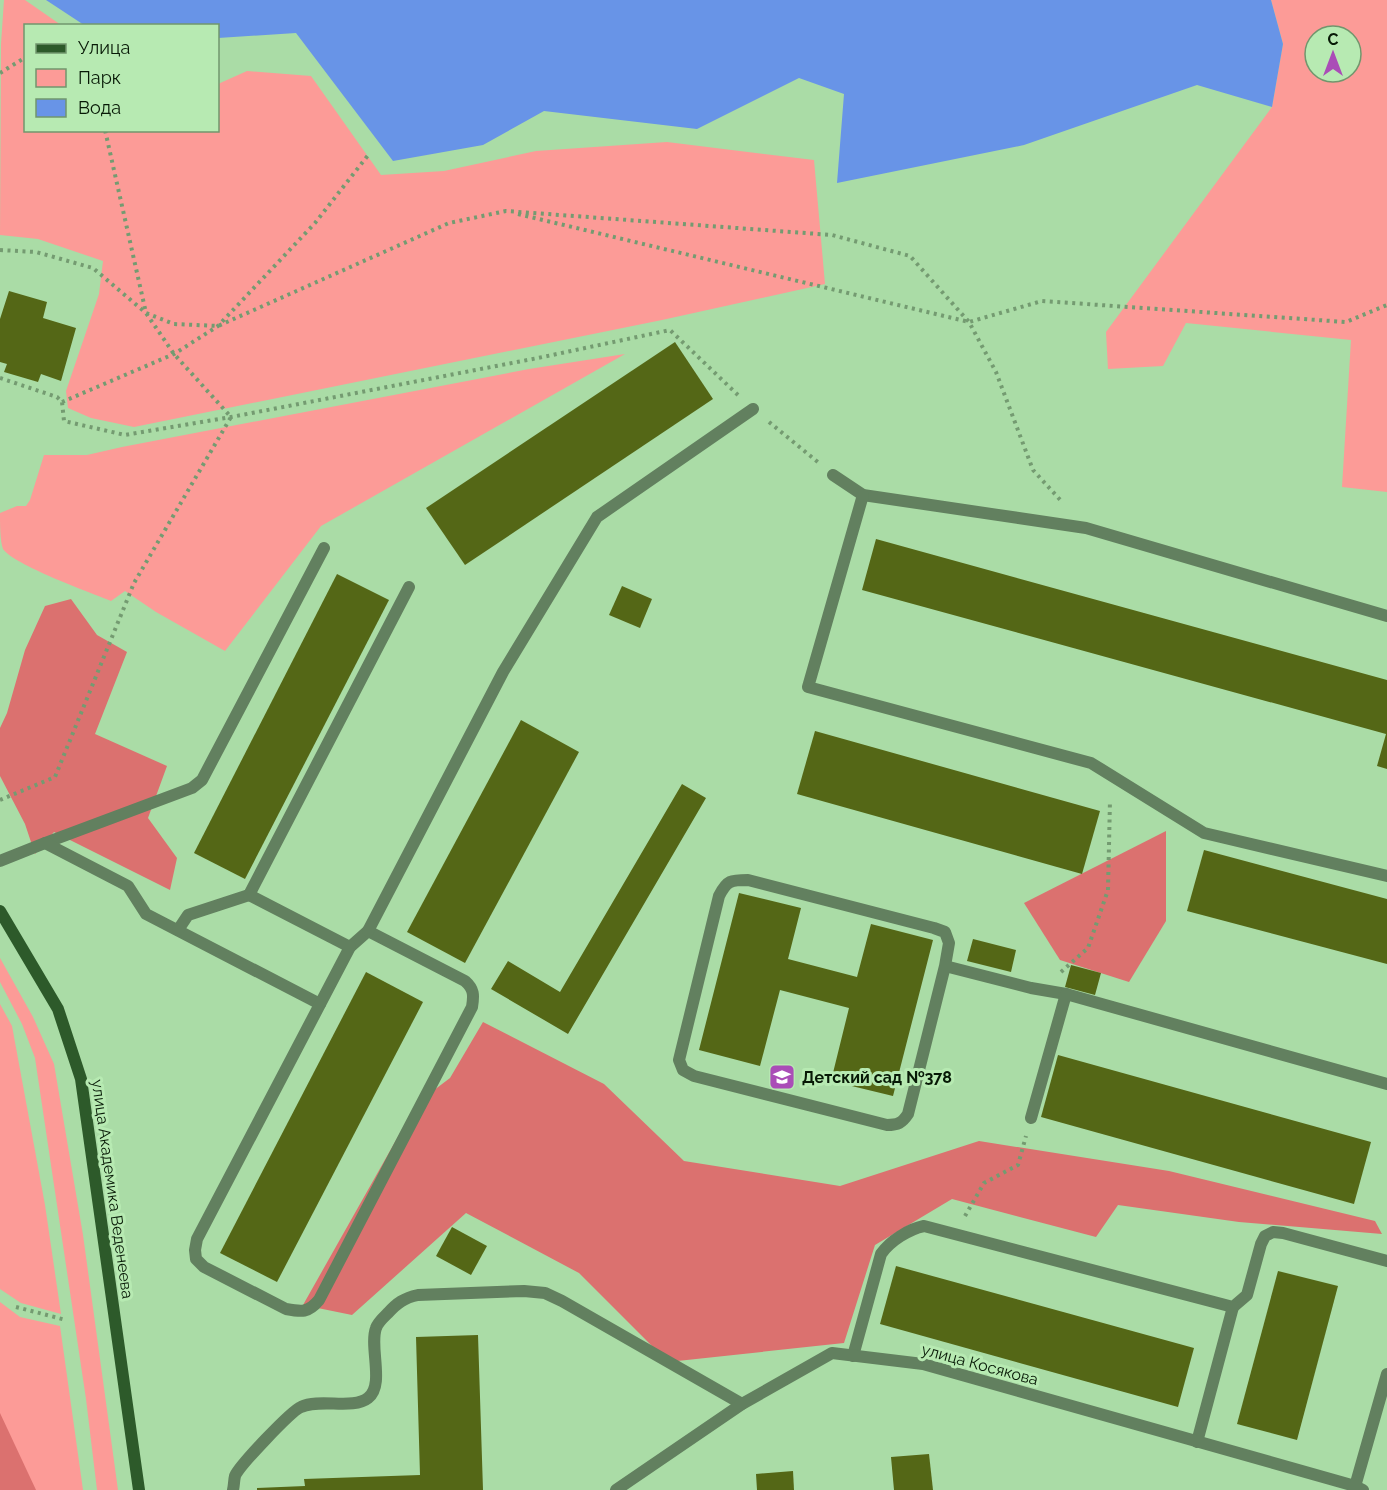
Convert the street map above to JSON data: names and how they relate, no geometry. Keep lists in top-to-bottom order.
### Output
{
  "streets": {
    "street": ["улица Академика Веденеева", "улица Косякова"]
  },
  "places": {
    "school or university": ["Детский сад №378"]
  },
  "legend": ["Улица", "Парк", "Вода"],
  "north": "top"
}
